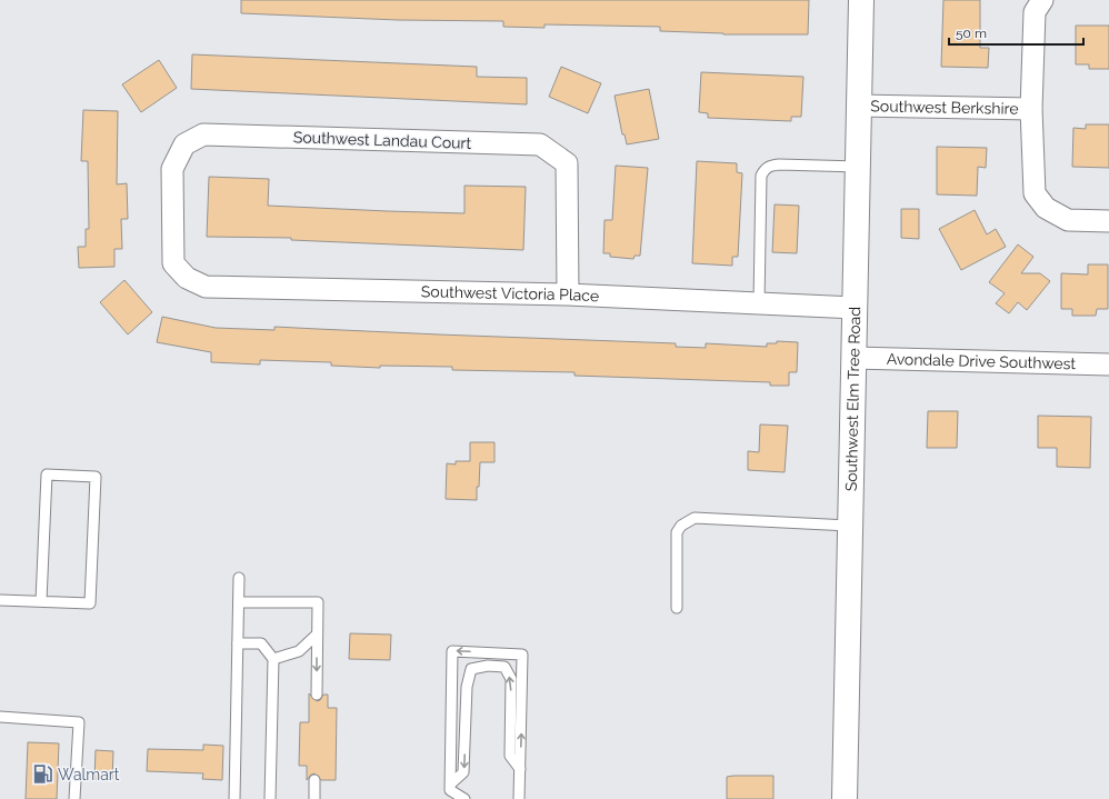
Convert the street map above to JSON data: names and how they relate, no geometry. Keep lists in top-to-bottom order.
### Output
{
  "streets": {
    "street": [
      "Southwest Berkshire",
      "Southwest Landau Court",
      "Southwest Victoria Place",
      "Avondale Drive Southwest",
      "Southwest Elm Tree Road"
    ]
  },
  "crossings": [
    ["Southwest Berkshire", "Southwest Elm Tree Road"],
    ["Southwest Landau Court", "Southwest Victoria Place"],
    ["Southwest Victoria Place", "Southwest Elm Tree Road"],
    ["Avondale Drive Southwest", "Southwest Elm Tree Road"]
  ],
  "places": {
    "fuel station": ["Walmart"]
  },
  "scale_bar": "50 m"
}
